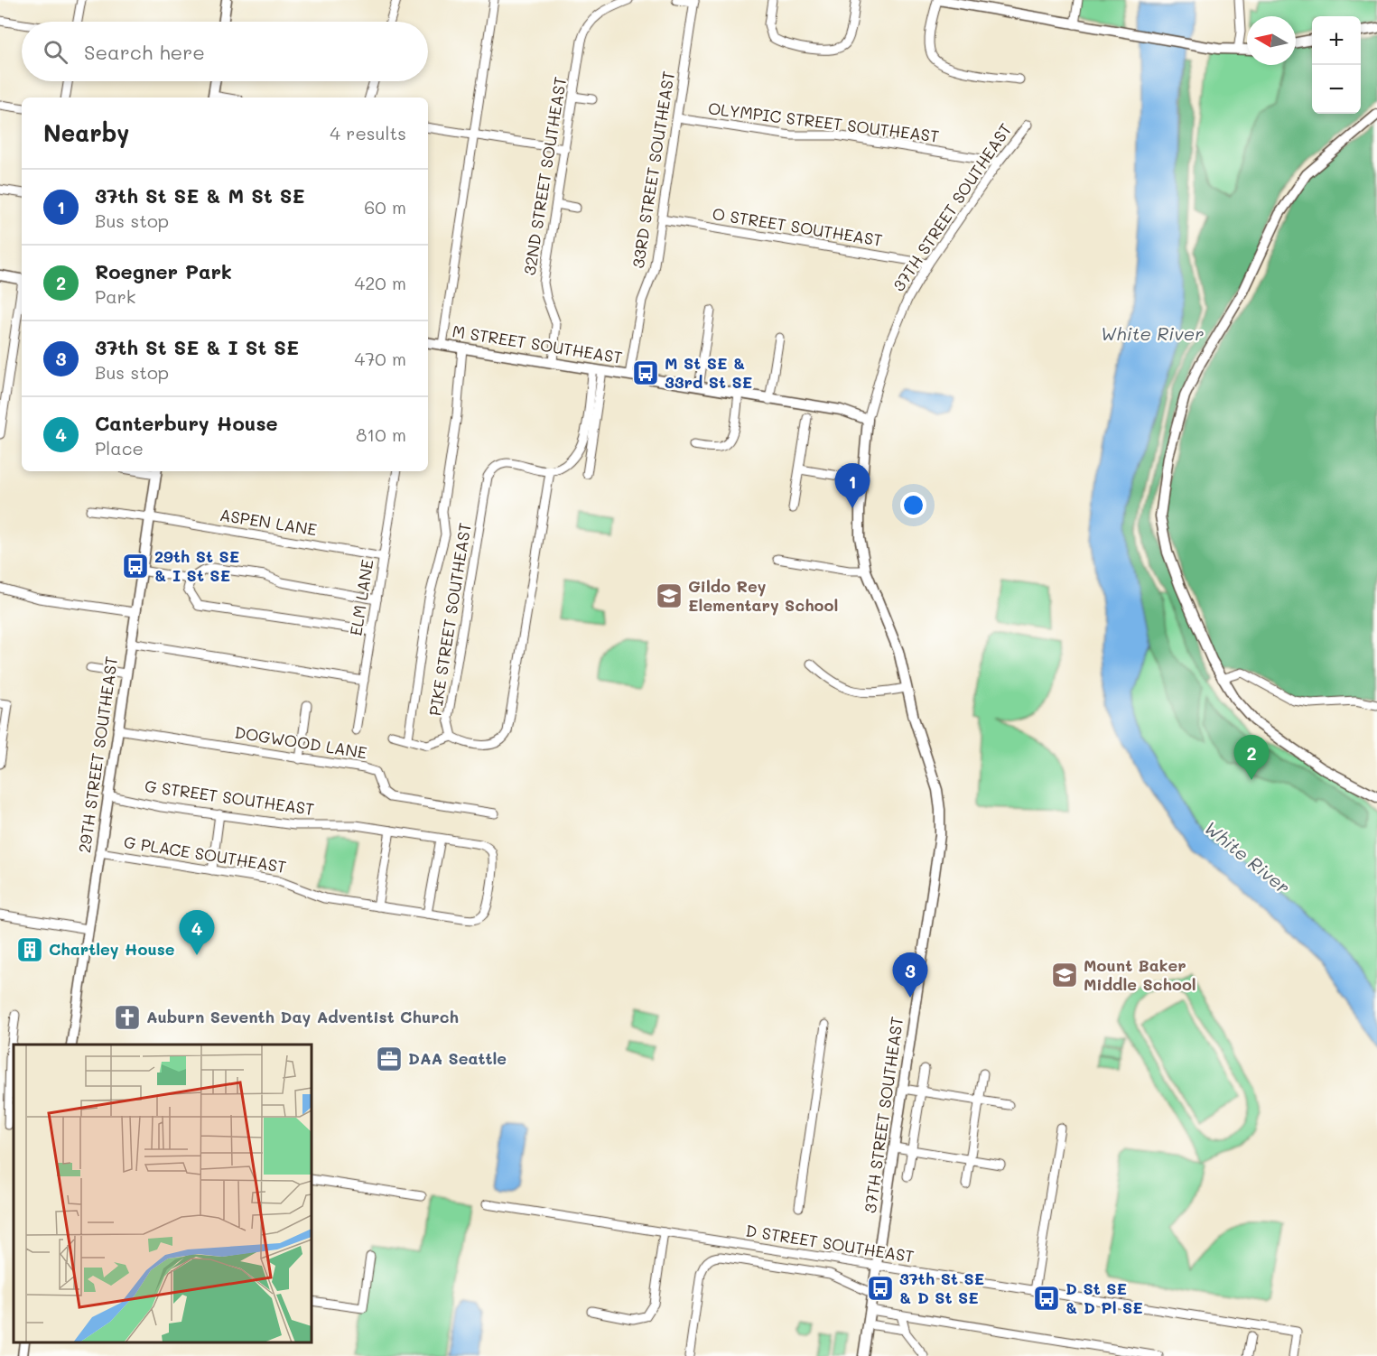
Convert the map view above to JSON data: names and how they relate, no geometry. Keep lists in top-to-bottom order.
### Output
{
  "streets": {
    "street": [
      "OLYMPIC STREET SOUTHEAST",
      "33RD STREET SOUTHEAST",
      "32ND STREET SOUTHEAST",
      "37TH STREET SOUTHEAST",
      "O STREET SOUTHEAST",
      "M STREET SOUTHEAST",
      "ASPEN LANE",
      "ELM LANE",
      "PIKE STREET SOUTHEAST",
      "DOGWOOD LANE",
      "29TH STREET SOUTHEAST",
      "G STREET SOUTHEAST",
      "G PLACE SOUTHEAST",
      "D STREET SOUTHEAST"
    ]
  },
  "crossings": [
    ["OLYMPIC STREET SOUTHEAST", "33RD STREET SOUTHEAST"],
    ["OLYMPIC STREET SOUTHEAST", "37TH STREET SOUTHEAST"],
    ["33RD STREET SOUTHEAST", "O STREET SOUTHEAST"],
    ["33RD STREET SOUTHEAST", "M STREET SOUTHEAST"],
    ["32ND STREET SOUTHEAST", "M STREET SOUTHEAST"],
    ["37TH STREET SOUTHEAST", "O STREET SOUTHEAST"],
    ["37TH STREET SOUTHEAST", "M STREET SOUTHEAST"],
    ["37TH STREET SOUTHEAST", "D STREET SOUTHEAST"],
    ["ASPEN LANE", "ELM LANE"],
    ["ASPEN LANE", "29TH STREET SOUTHEAST"],
    ["DOGWOOD LANE", "29TH STREET SOUTHEAST"],
    ["29TH STREET SOUTHEAST", "G STREET SOUTHEAST"],
    ["29TH STREET SOUTHEAST", "G PLACE SOUTHEAST"],
    ["G STREET SOUTHEAST", "G PLACE SOUTHEAST"]
  ],
  "water": ["White River"],
  "places": {
    "bus stop": [
      "M St SE & 33rd St SE",
      "29th St SE & I St SE",
      "37th St SE & D St SE",
      "D St SE & D Pl SE"
    ],
    "school or university": ["Gildo Rey Elementary School", "Mount Baker Middle School"],
    "building": ["Chartley House"],
    "church": ["Auburn Seventh Day Adventist Church"],
    "office": ["DAA Seattle"]
  },
  "north": "left",
  "page": {
    "map_buttons": ["+", "−"],
    "search": "Search here",
    "heading": ["Nearby", "4 results"],
    "list": [
      {
        "mark": "1",
        "name": "37th St SE & M St SE",
        "note": "Bus stop",
        "value": "60 m"
      },
      {
        "mark": "2",
        "name": "Roegner Park",
        "note": "Park",
        "value": "420 m"
      },
      {
        "mark": "3",
        "name": "37th St SE & I St SE",
        "note": "Bus stop",
        "value": "470 m"
      },
      {
        "mark": "4",
        "name": "Canterbury House",
        "note": "Place",
        "value": "810 m"
      }
    ],
    "pins": [
      "1",
      "2",
      "4",
      "3"
    ]
  }
}
